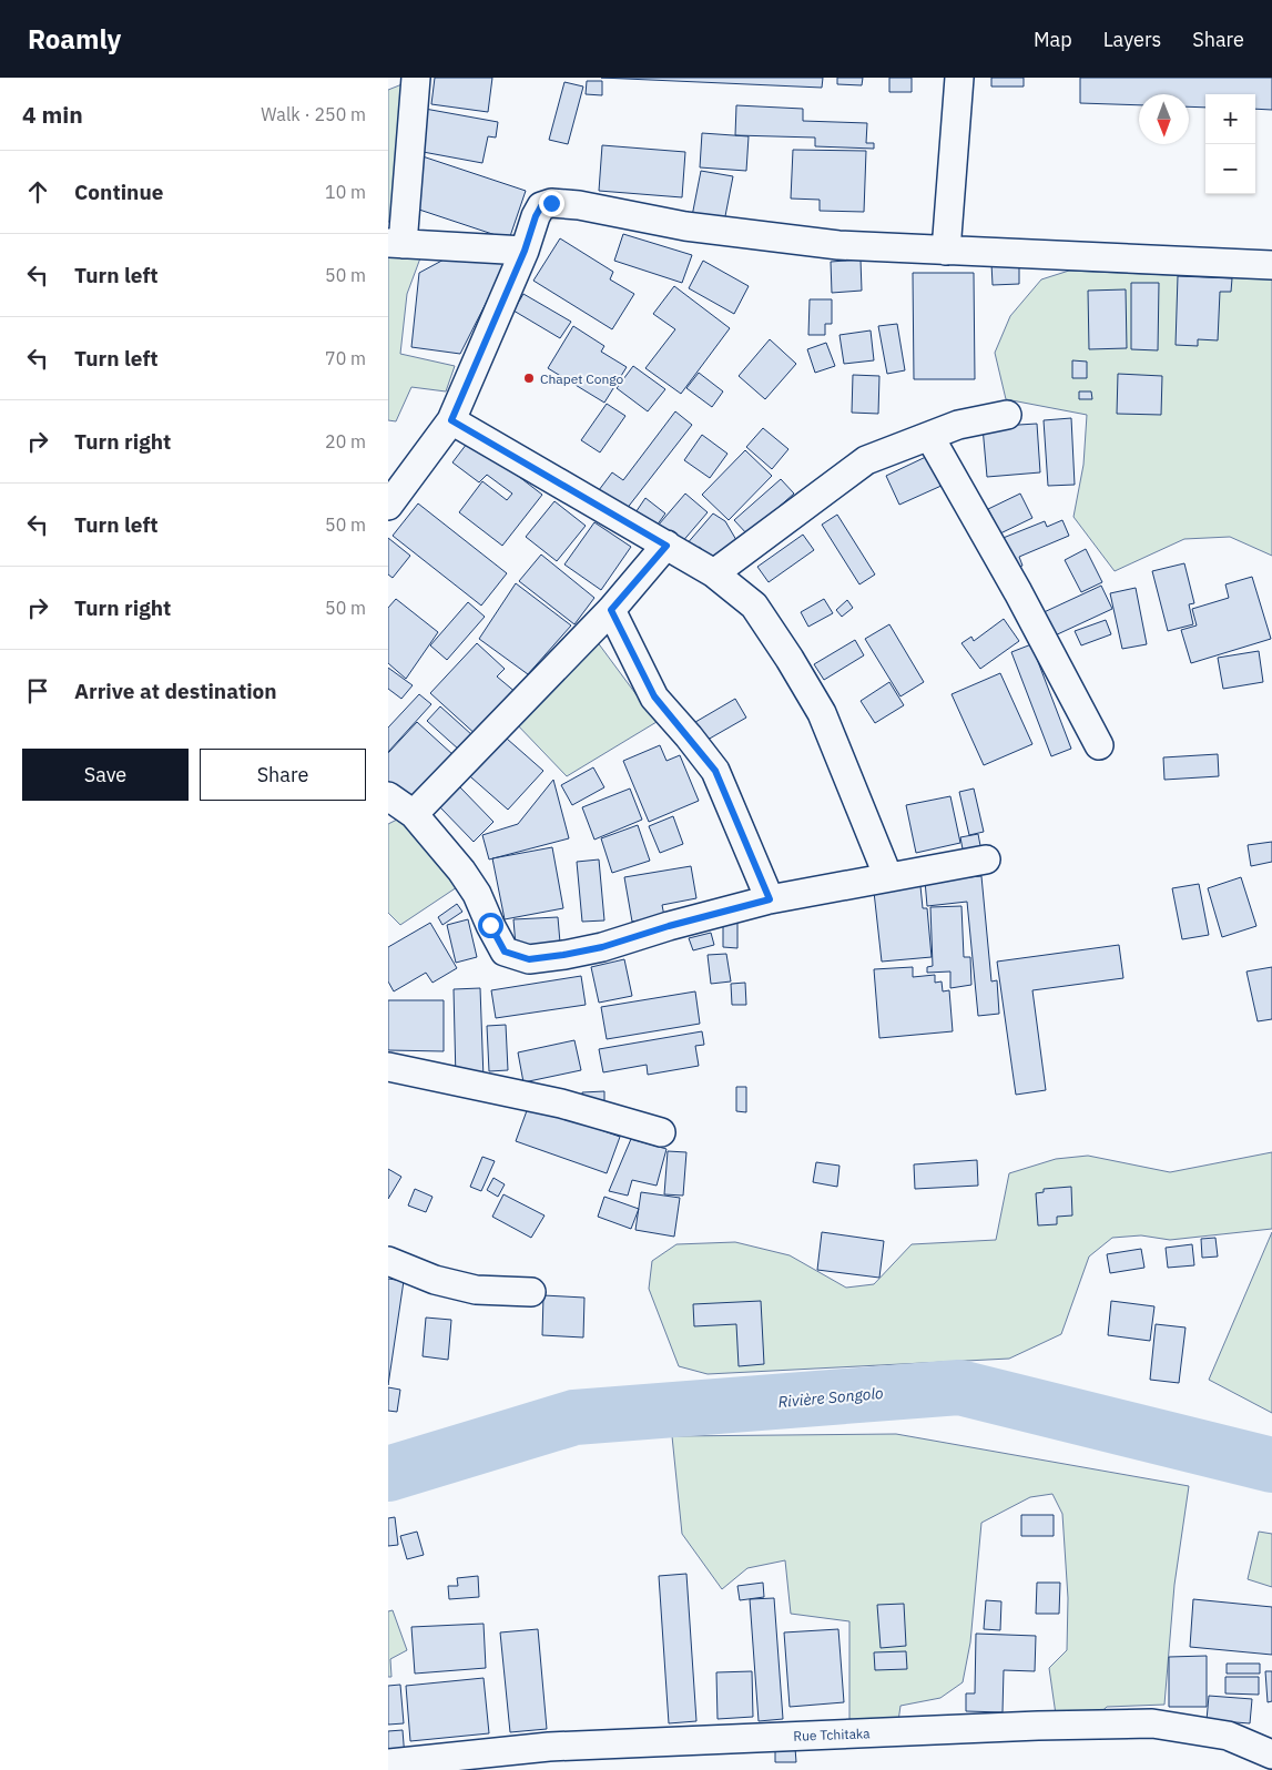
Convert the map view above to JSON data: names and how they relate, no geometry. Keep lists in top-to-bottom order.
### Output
{
  "streets": {
    "street": ["Rue Tchitaka"]
  },
  "water": ["Rivière Songolo"],
  "places": ["Chapet Congo"],
  "north": "bottom",
  "page": {
    "header": "Roamly",
    "nav": ["Map", "Layers", "Share"],
    "heading": ["4 min", "Walk · 250 m"],
    "map_buttons": ["+", "−"],
    "list": [
      ["Continue", "10 m"],
      ["Turn left", "50 m"],
      ["Turn left", "70 m"],
      ["Turn right", "20 m"],
      ["Turn left", "50 m"],
      ["Turn right", "50 m"],
      "Arrive at destination"
    ],
    "buttons": ["Save", "Share"]
  }
}
